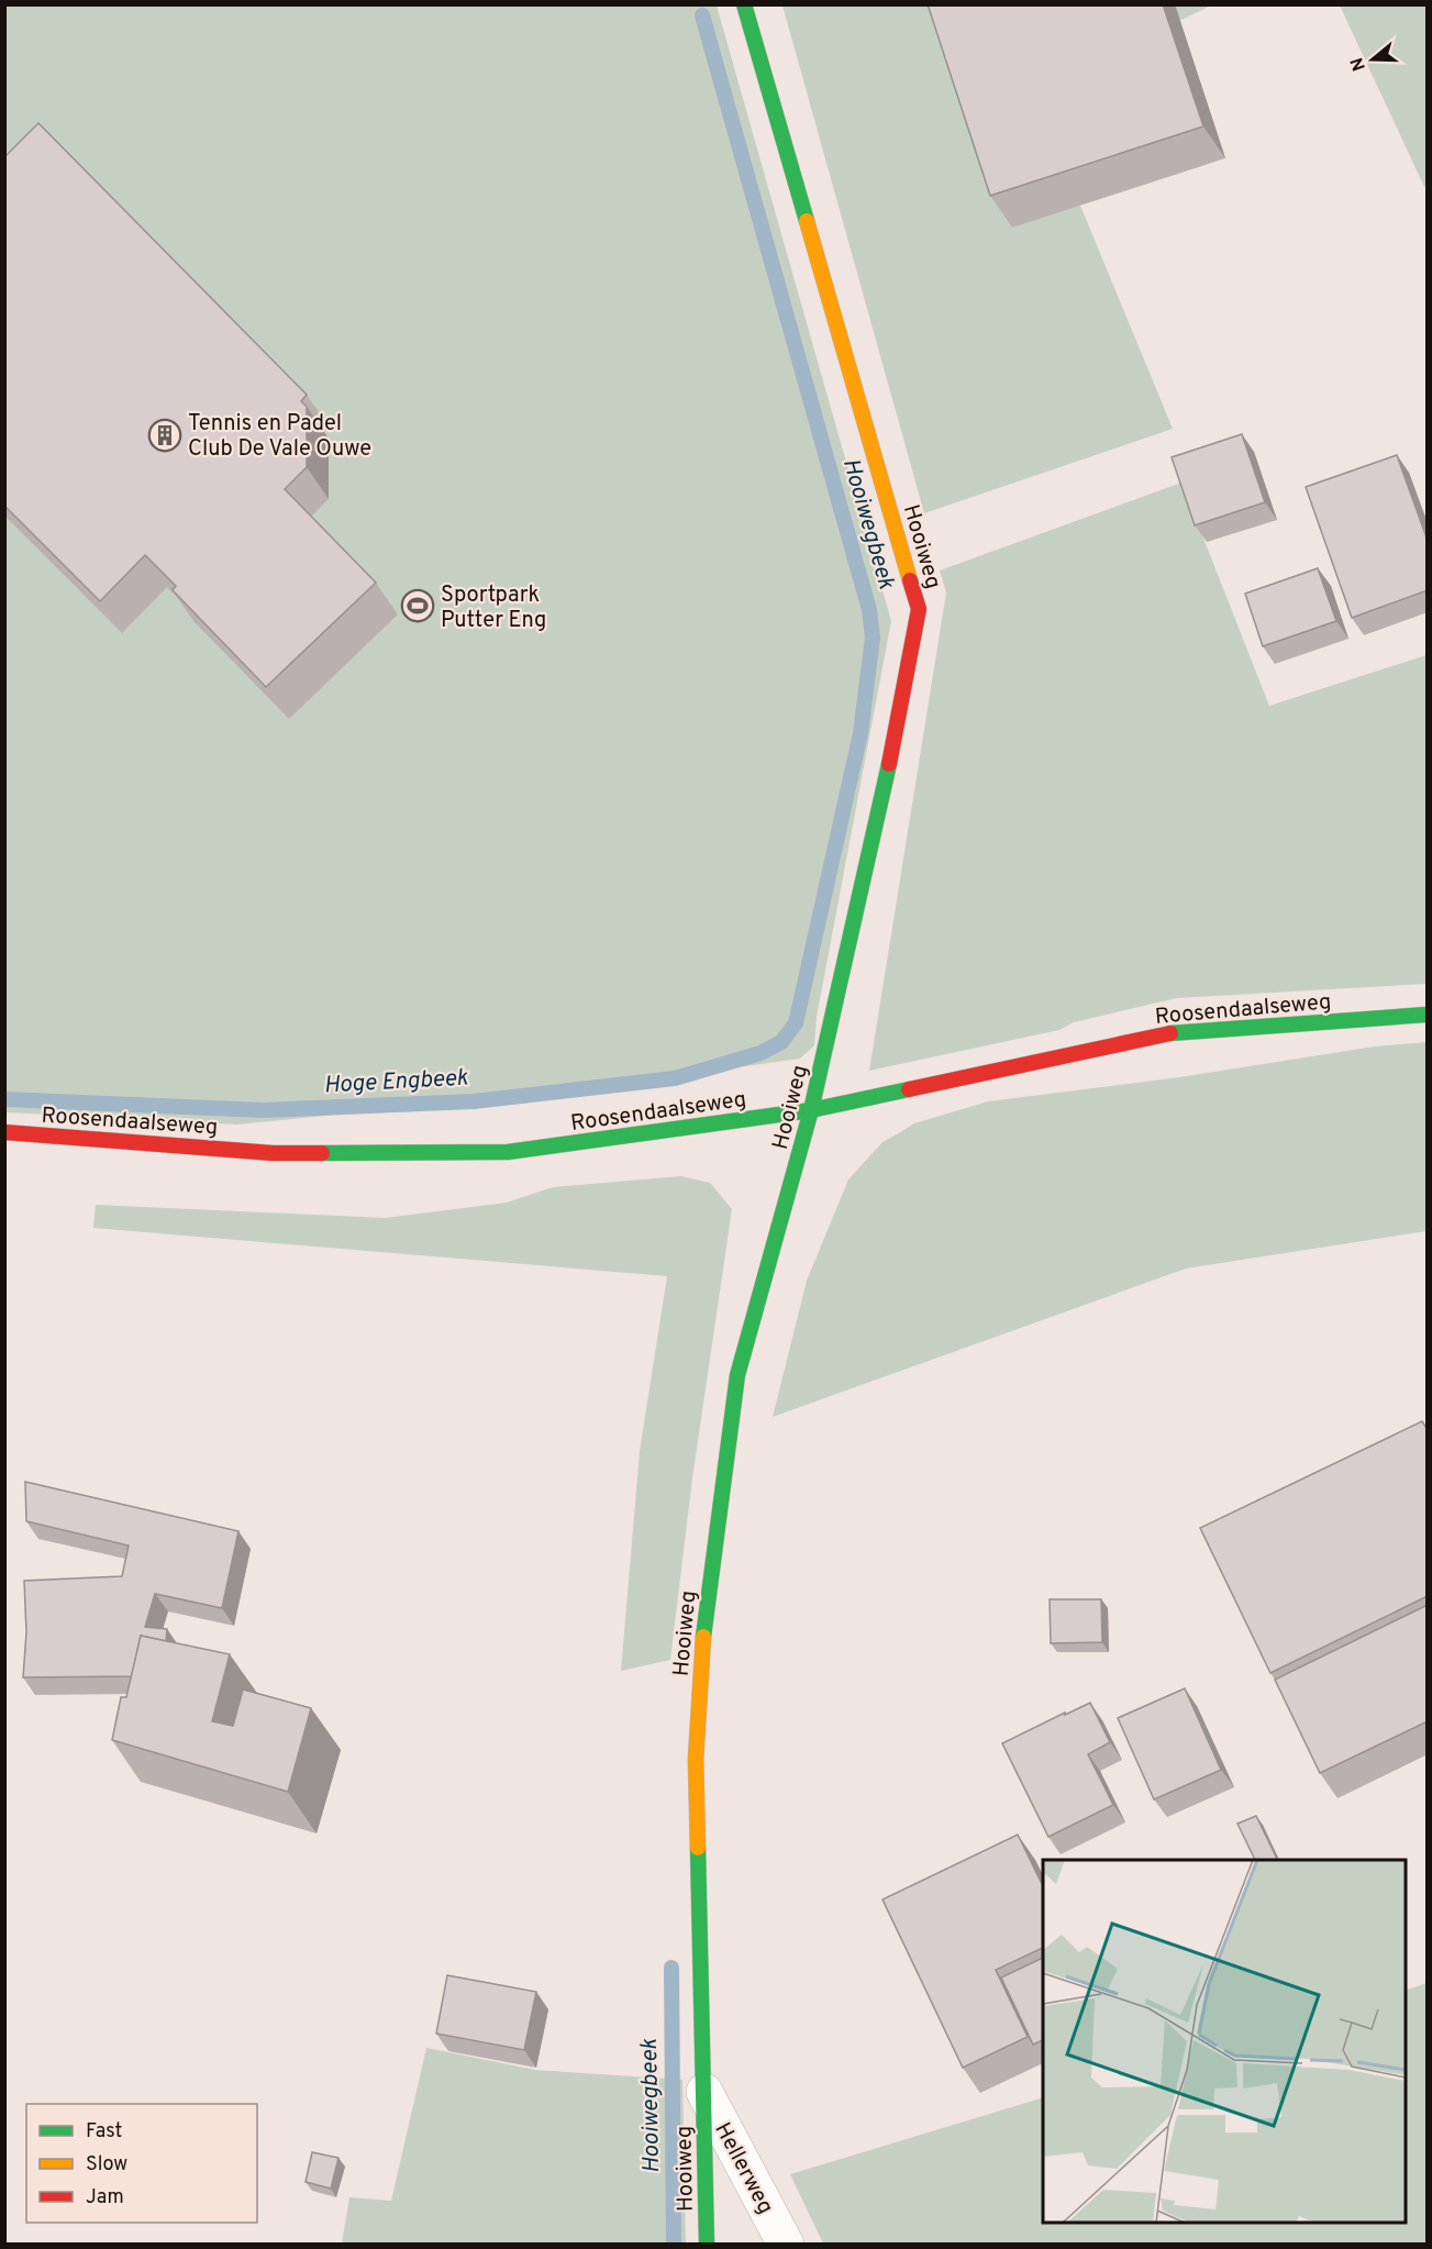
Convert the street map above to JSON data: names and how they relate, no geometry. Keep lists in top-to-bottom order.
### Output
{
  "streets": {
    "street": ["Hooiweg", "Roosendaalseweg", "Hellerweg"]
  },
  "crossings": [
    ["Hooiweg", "Roosendaalseweg"],
    ["Hooiweg", "Hellerweg"]
  ],
  "water": ["Hooiwegbeek", "Hoge Engbeek"],
  "places": {
    "building": ["Tennis en Padel Club De Vale Ouwe"],
    "sports": ["Sportpark Putter Eng"]
  },
  "legend": ["Fast", "Slow", "Jam"],
  "north": "left"
}
